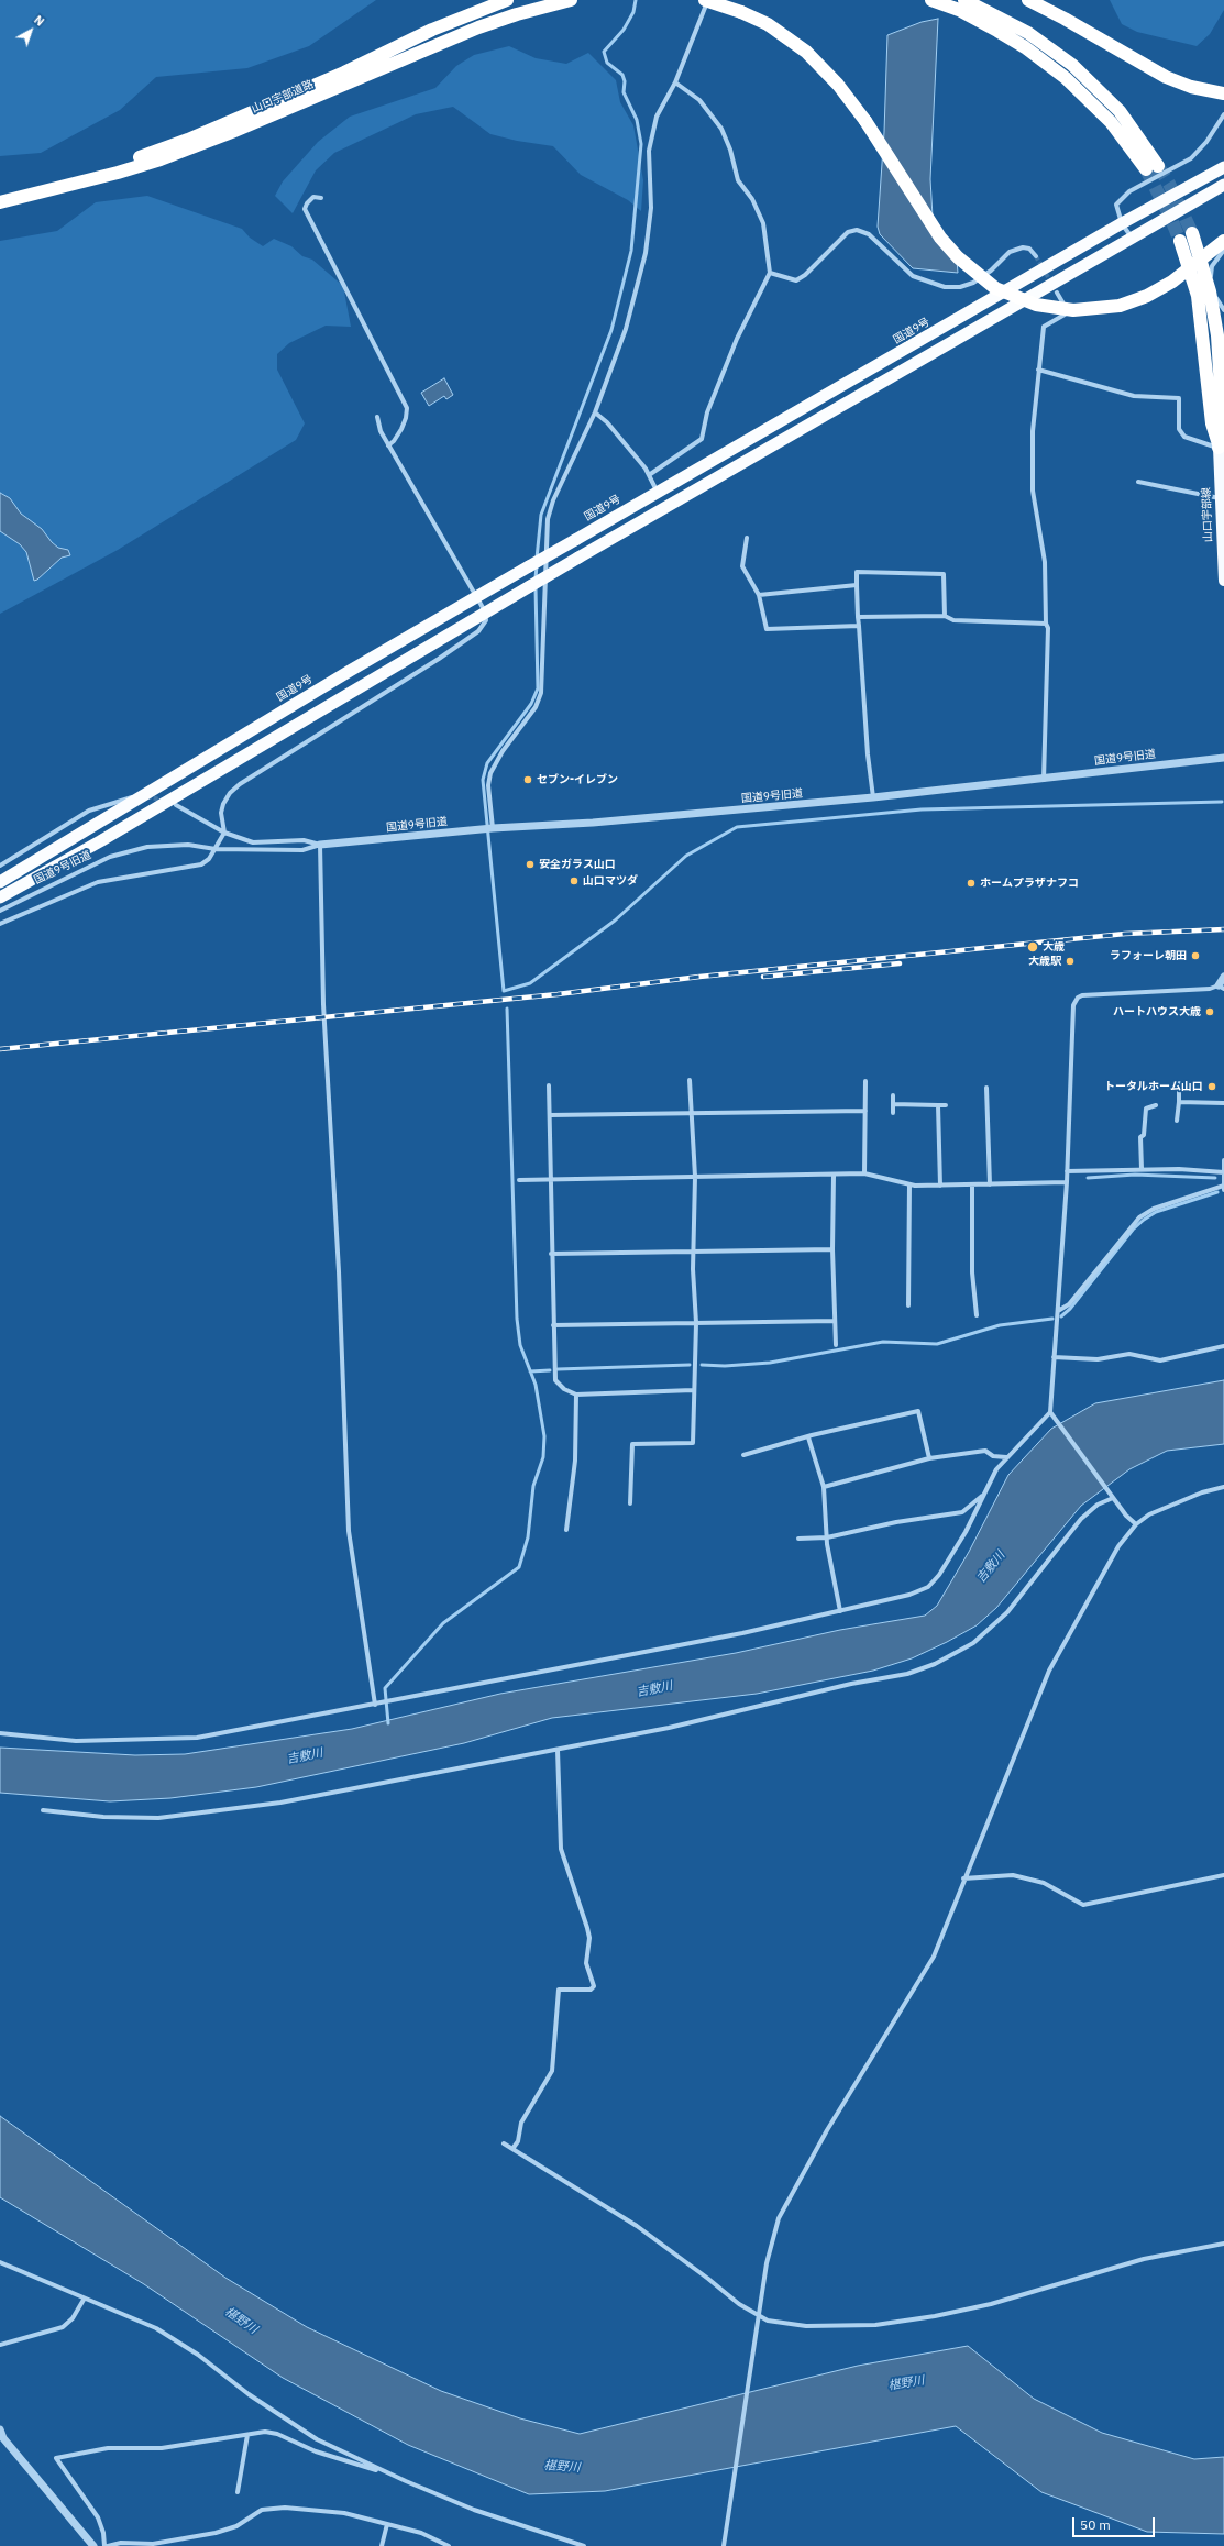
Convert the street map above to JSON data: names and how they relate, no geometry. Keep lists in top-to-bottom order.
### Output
{
  "streets": {
    "highway": ["山口宇部道路", "国道9号"],
    "main road": ["山口宇部線"],
    "street": ["国道9号旧道"]
  },
  "water": ["吉敷川", "椹野川"],
  "places": [
    "セブン-イレブン",
    "安全ガラス山口",
    "山口マツダ",
    "ホームプラザナフコ",
    "大歳",
    "ラフォーレ朝田",
    "大歳駅",
    "ハートハウス大歳",
    "トータルホーム山口"
  ],
  "scale_bar": "50 m",
  "north": "top right"
}
